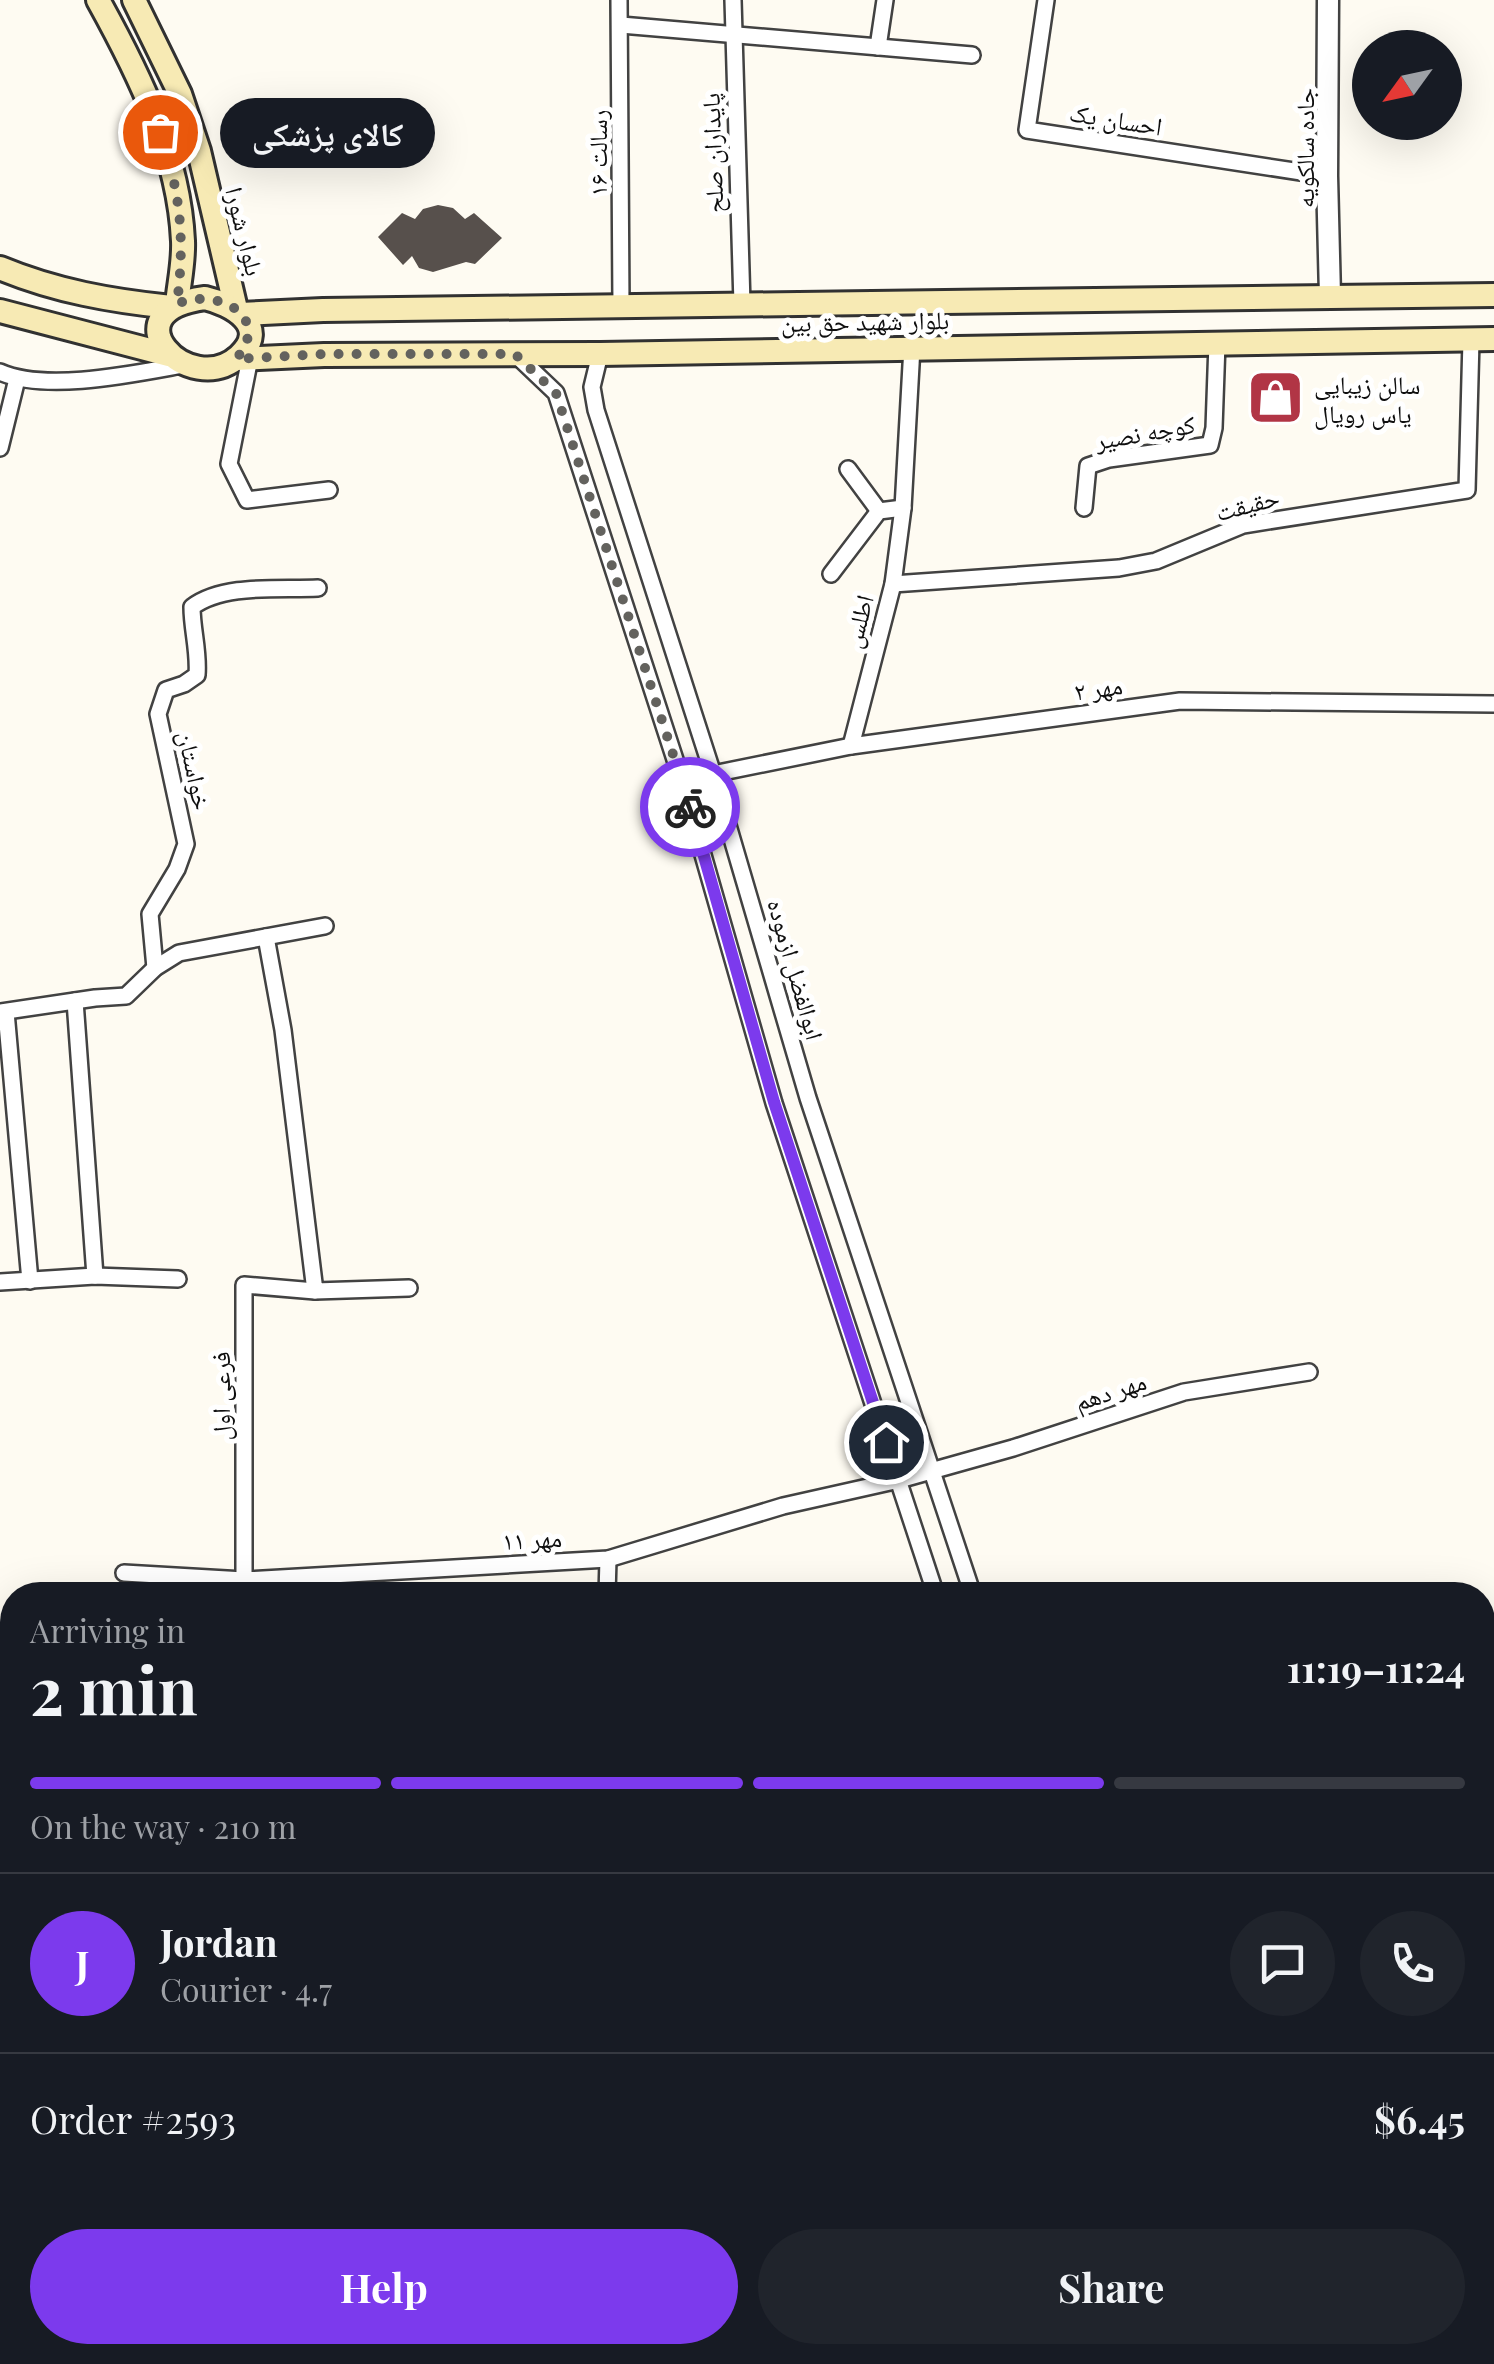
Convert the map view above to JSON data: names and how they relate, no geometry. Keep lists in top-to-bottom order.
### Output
{
  "streets": {
    "main road": ["بلوار شورا", "بلوار شهید حق بین"],
    "street": [
      "احسان یک",
      "جاده سالکویه",
      "رسالت ۱۶",
      "پایداران صلح",
      "کوچه نصیر",
      "حقیقت",
      "اطلس",
      "مهر ۲",
      "خواستان",
      "ابوالفضل ازموده",
      "مهر دهم",
      "فرعی اول",
      "مهر ۱۱"
    ]
  },
  "crossings": [
    ["احسان یک", "جاده سالکویه"],
    ["جاده سالکویه", "بلوار شهید حق بین"],
    ["رسالت ۱۶", "بلوار شهید حق بین"],
    ["پایداران صلح", "بلوار شهید حق بین"],
    ["بلوار شورا", "بلوار شهید حق بین"],
    ["بلوار شهید حق بین", "کوچه نصیر"],
    ["بلوار شهید حق بین", "حقیقت"],
    ["بلوار شهید حق بین", "اطلس"],
    ["بلوار شهید حق بین", "ابوالفضل ازموده"],
    ["حقیقت", "اطلس"],
    ["اطلس", "مهر ۲"],
    ["مهر ۲", "ابوالفضل ازموده"],
    ["ابوالفضل ازموده", "مهر دهم"],
    ["ابوالفضل ازموده", "مهر ۱۱"],
    ["مهر دهم", "مهر ۱۱"],
    ["فرعی اول", "مهر ۱۱"]
  ],
  "places": {
    "other": ["کالای پزشکی"],
    "shop": ["سالن زیبایی یاس رویال"]
  },
  "north": "bottom left",
  "page": {
    "bubble": "کالای پزشکی",
    "heading": ["2 min", "Arriving in", "11:19–11:24"],
    "panel": [
      "Jordan",
      "Courier · 4.7",
      "Order #2593",
      "$6.45"
    ],
    "bar": "On the way · 210 m",
    "round": "J",
    "buttons": ["Help", "Share"]
  }
}
